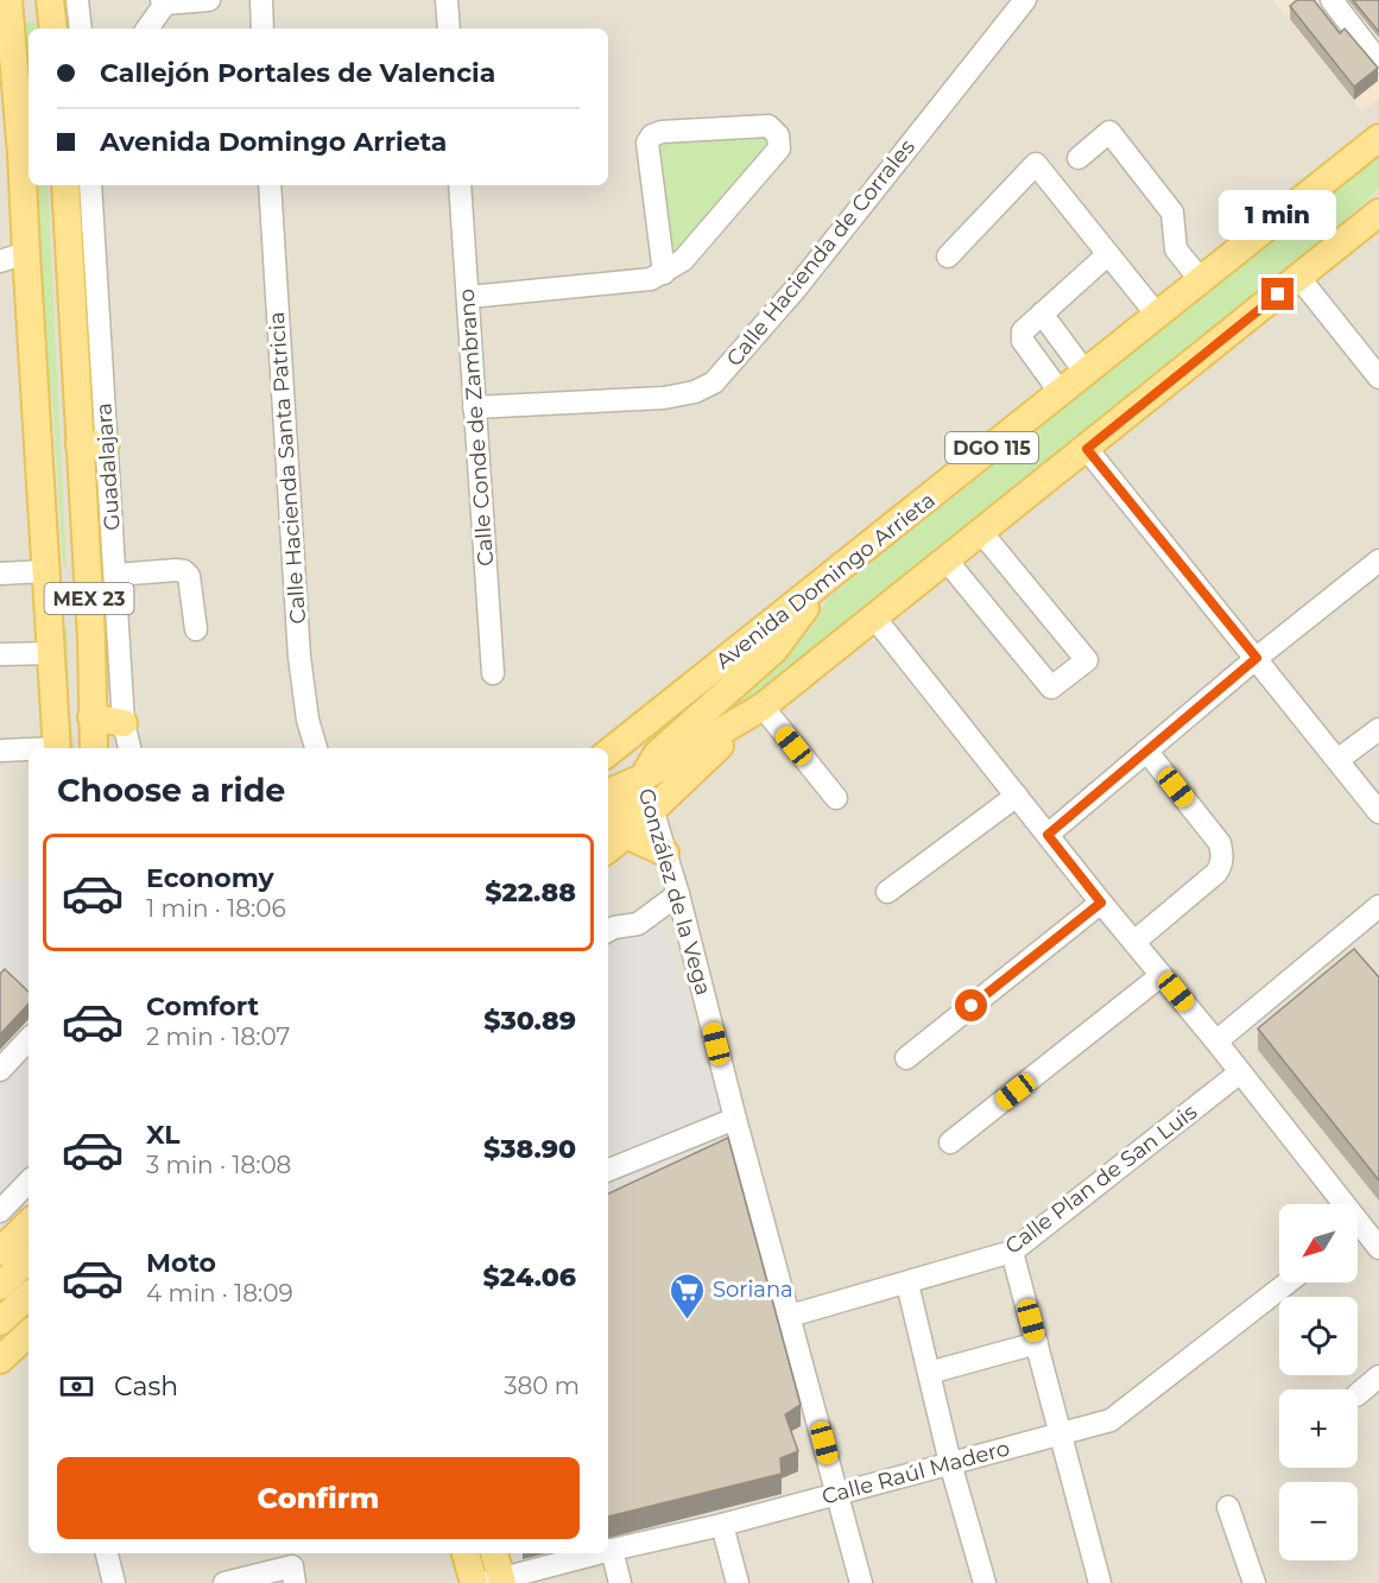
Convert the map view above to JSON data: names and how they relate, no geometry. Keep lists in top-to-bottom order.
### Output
{
  "streets": {
    "main road": ["DGO 115", "Avenida Domingo Arrieta", "MEX 23"],
    "street": [
      "Calle Hacienda de Corrales",
      "Calle Conde de Zambrano",
      "Guadalajara",
      "Calle Hacienda Santa Patricia",
      "González de la Vega",
      "Calle Plan de San Luis",
      "Calle Raúl Madero"
    ]
  },
  "crossings": [
    ["Calle Hacienda de Corrales", "Calle Conde de Zambrano"],
    ["DGO 115", "González de la Vega"],
    ["Guadalajara", "MEX 23"],
    ["González de la Vega", "Calle Plan de San Luis"],
    ["González de la Vega", "Calle Raúl Madero"]
  ],
  "places": {
    "supermarket": ["Soriana"]
  },
  "north": "bottom left",
  "page": {
    "banner": ["Callejón Portales de Valencia", "Avenida Domingo Arrieta"],
    "bubble": "1 min",
    "heading": "Choose a ride",
    "list": [
      {
        "name": "Economy",
        "note": "1 min · 18:06",
        "value": "$22.88"
      },
      {
        "name": "Comfort",
        "note": "2 min · 18:07",
        "value": "$30.89"
      },
      {
        "name": "XL",
        "note": "3 min · 18:08",
        "value": "$38.90"
      },
      {
        "name": "Moto",
        "note": "4 min · 18:09",
        "value": "$24.06"
      }
    ],
    "map_buttons": ["+", "−"],
    "pay": ["Cash", "380 m"],
    "buttons": "Confirm"
  }
}
